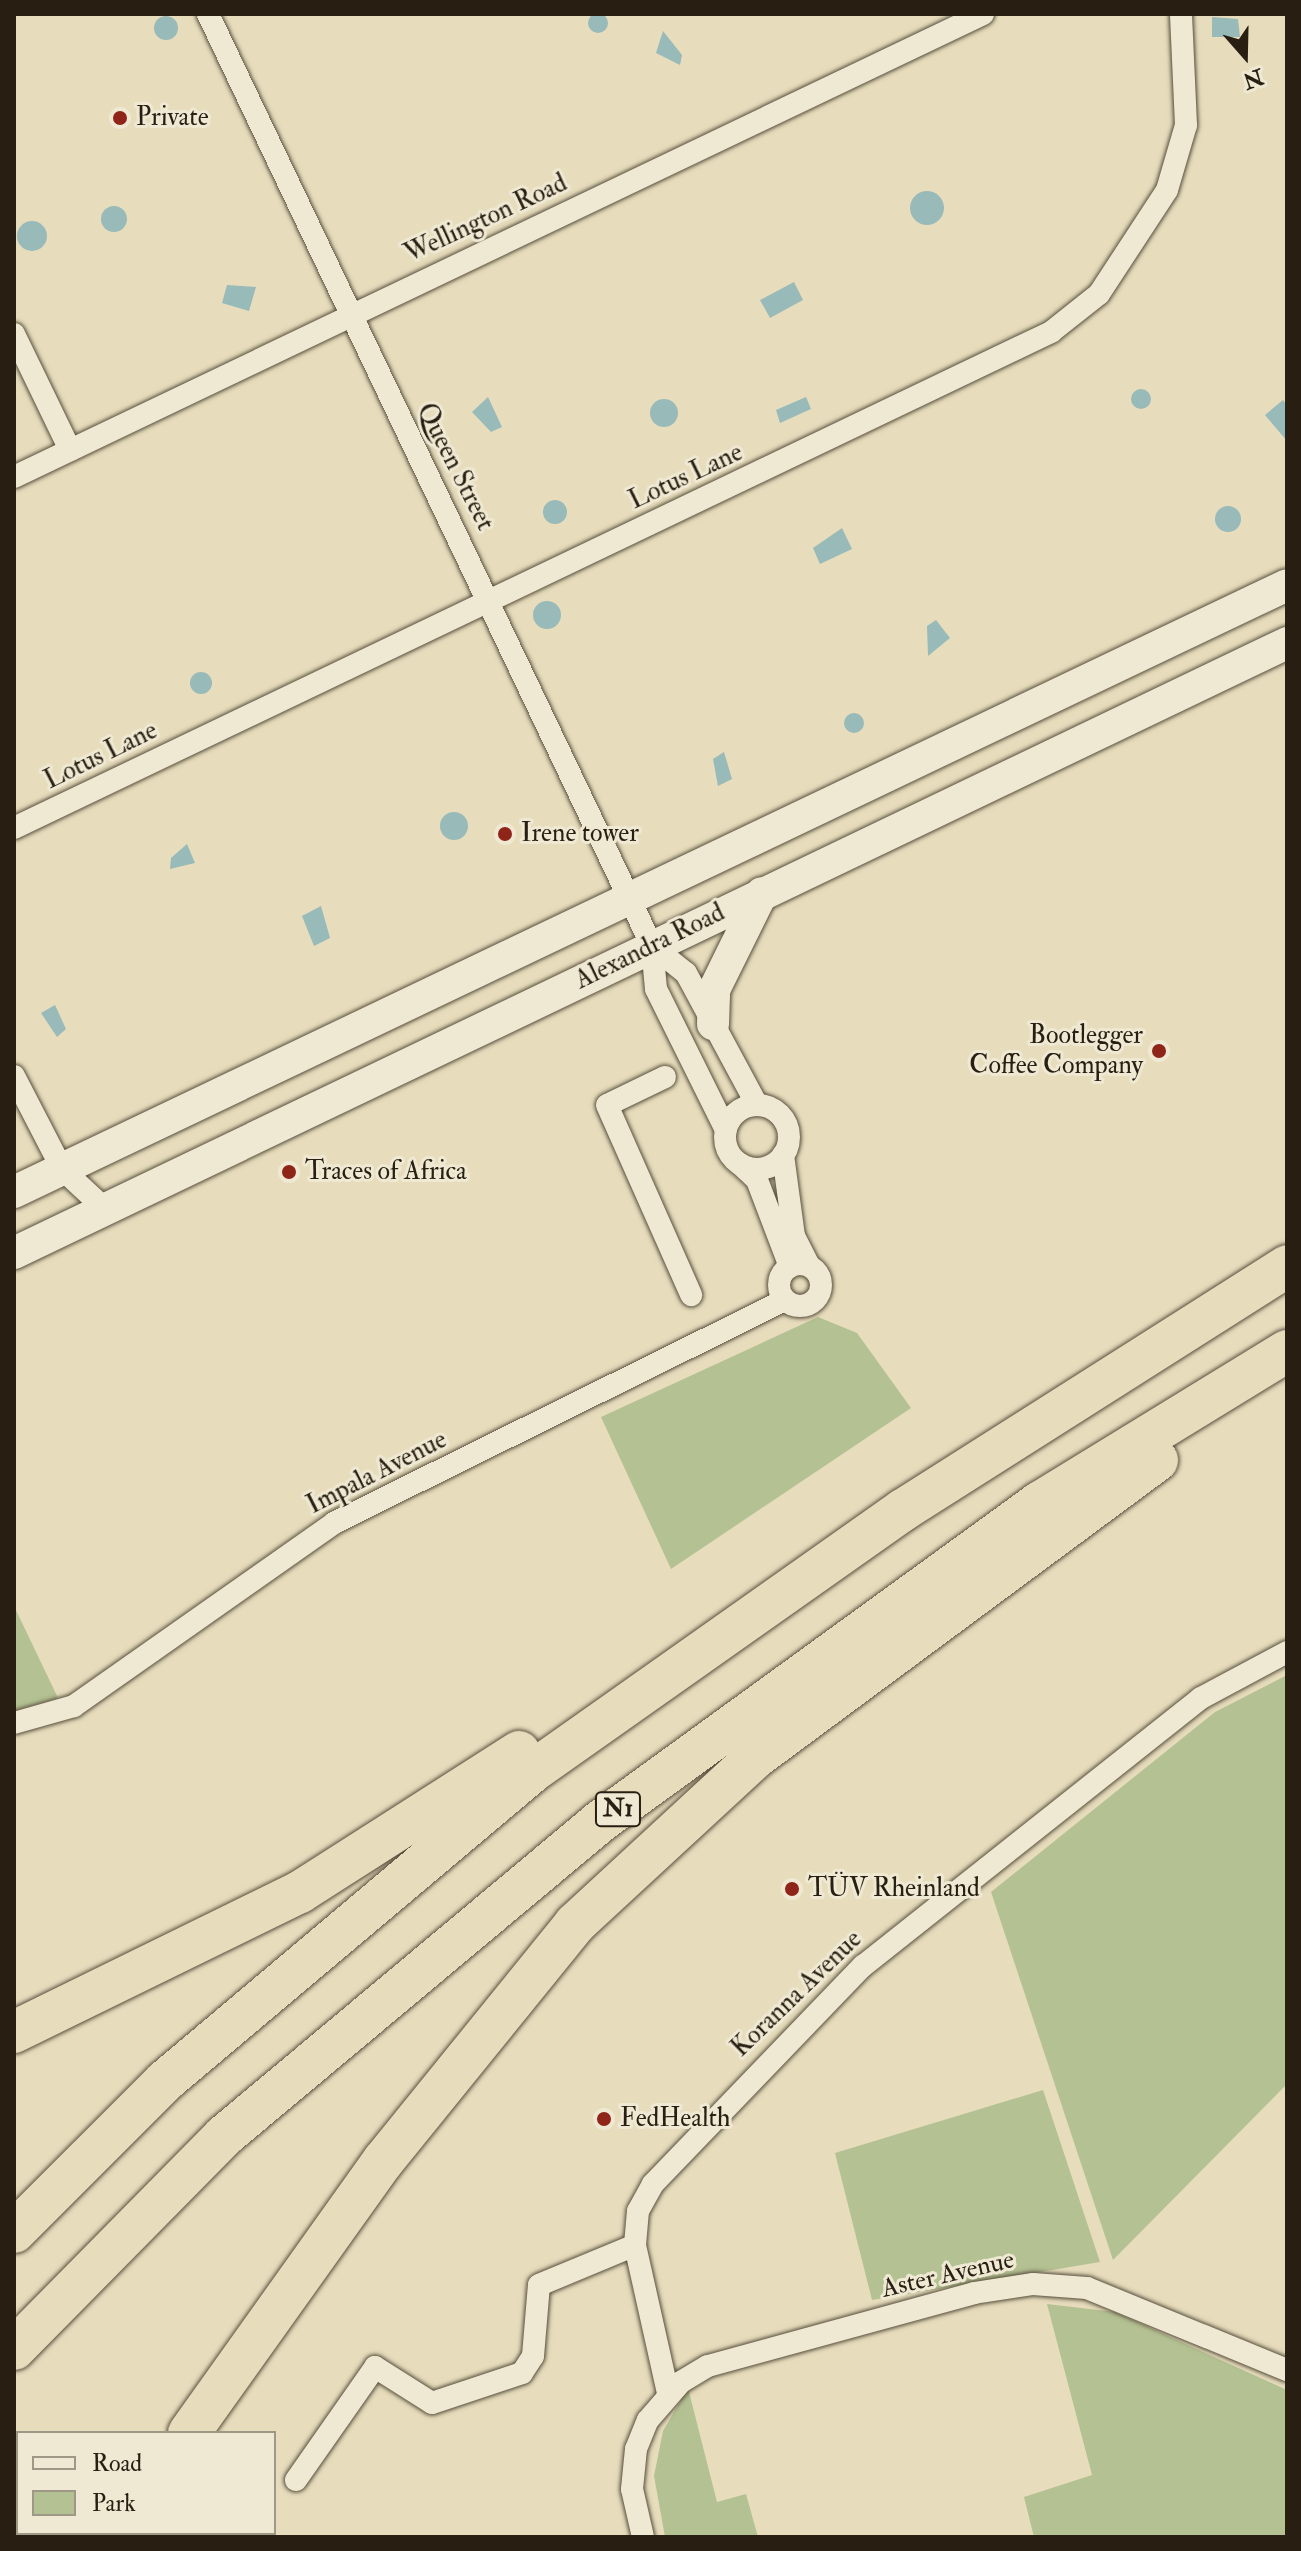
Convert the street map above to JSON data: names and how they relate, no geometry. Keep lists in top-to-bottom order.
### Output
{
  "streets": {
    "highway": ["N1"],
    "main road": ["Alexandra Road"],
    "street": [
      "Wellington Road",
      "Queen Street",
      "Lotus Lane",
      "Impala Avenue",
      "Koranna Avenue",
      "Aster Avenue"
    ]
  },
  "crossings": [
    ["Wellington Road", "Queen Street"],
    ["Queen Street", "Lotus Lane"],
    ["Queen Street", "Alexandra Road"],
    ["Koranna Avenue", "Aster Avenue"]
  ],
  "places": [
    "Private",
    "Irene tower",
    "Bootlegger Coffee Company",
    "Traces of Africa",
    "TÜV Rheinland",
    "FedHealth"
  ],
  "legend": ["Road", "Park"],
  "north": "bottom"
}
